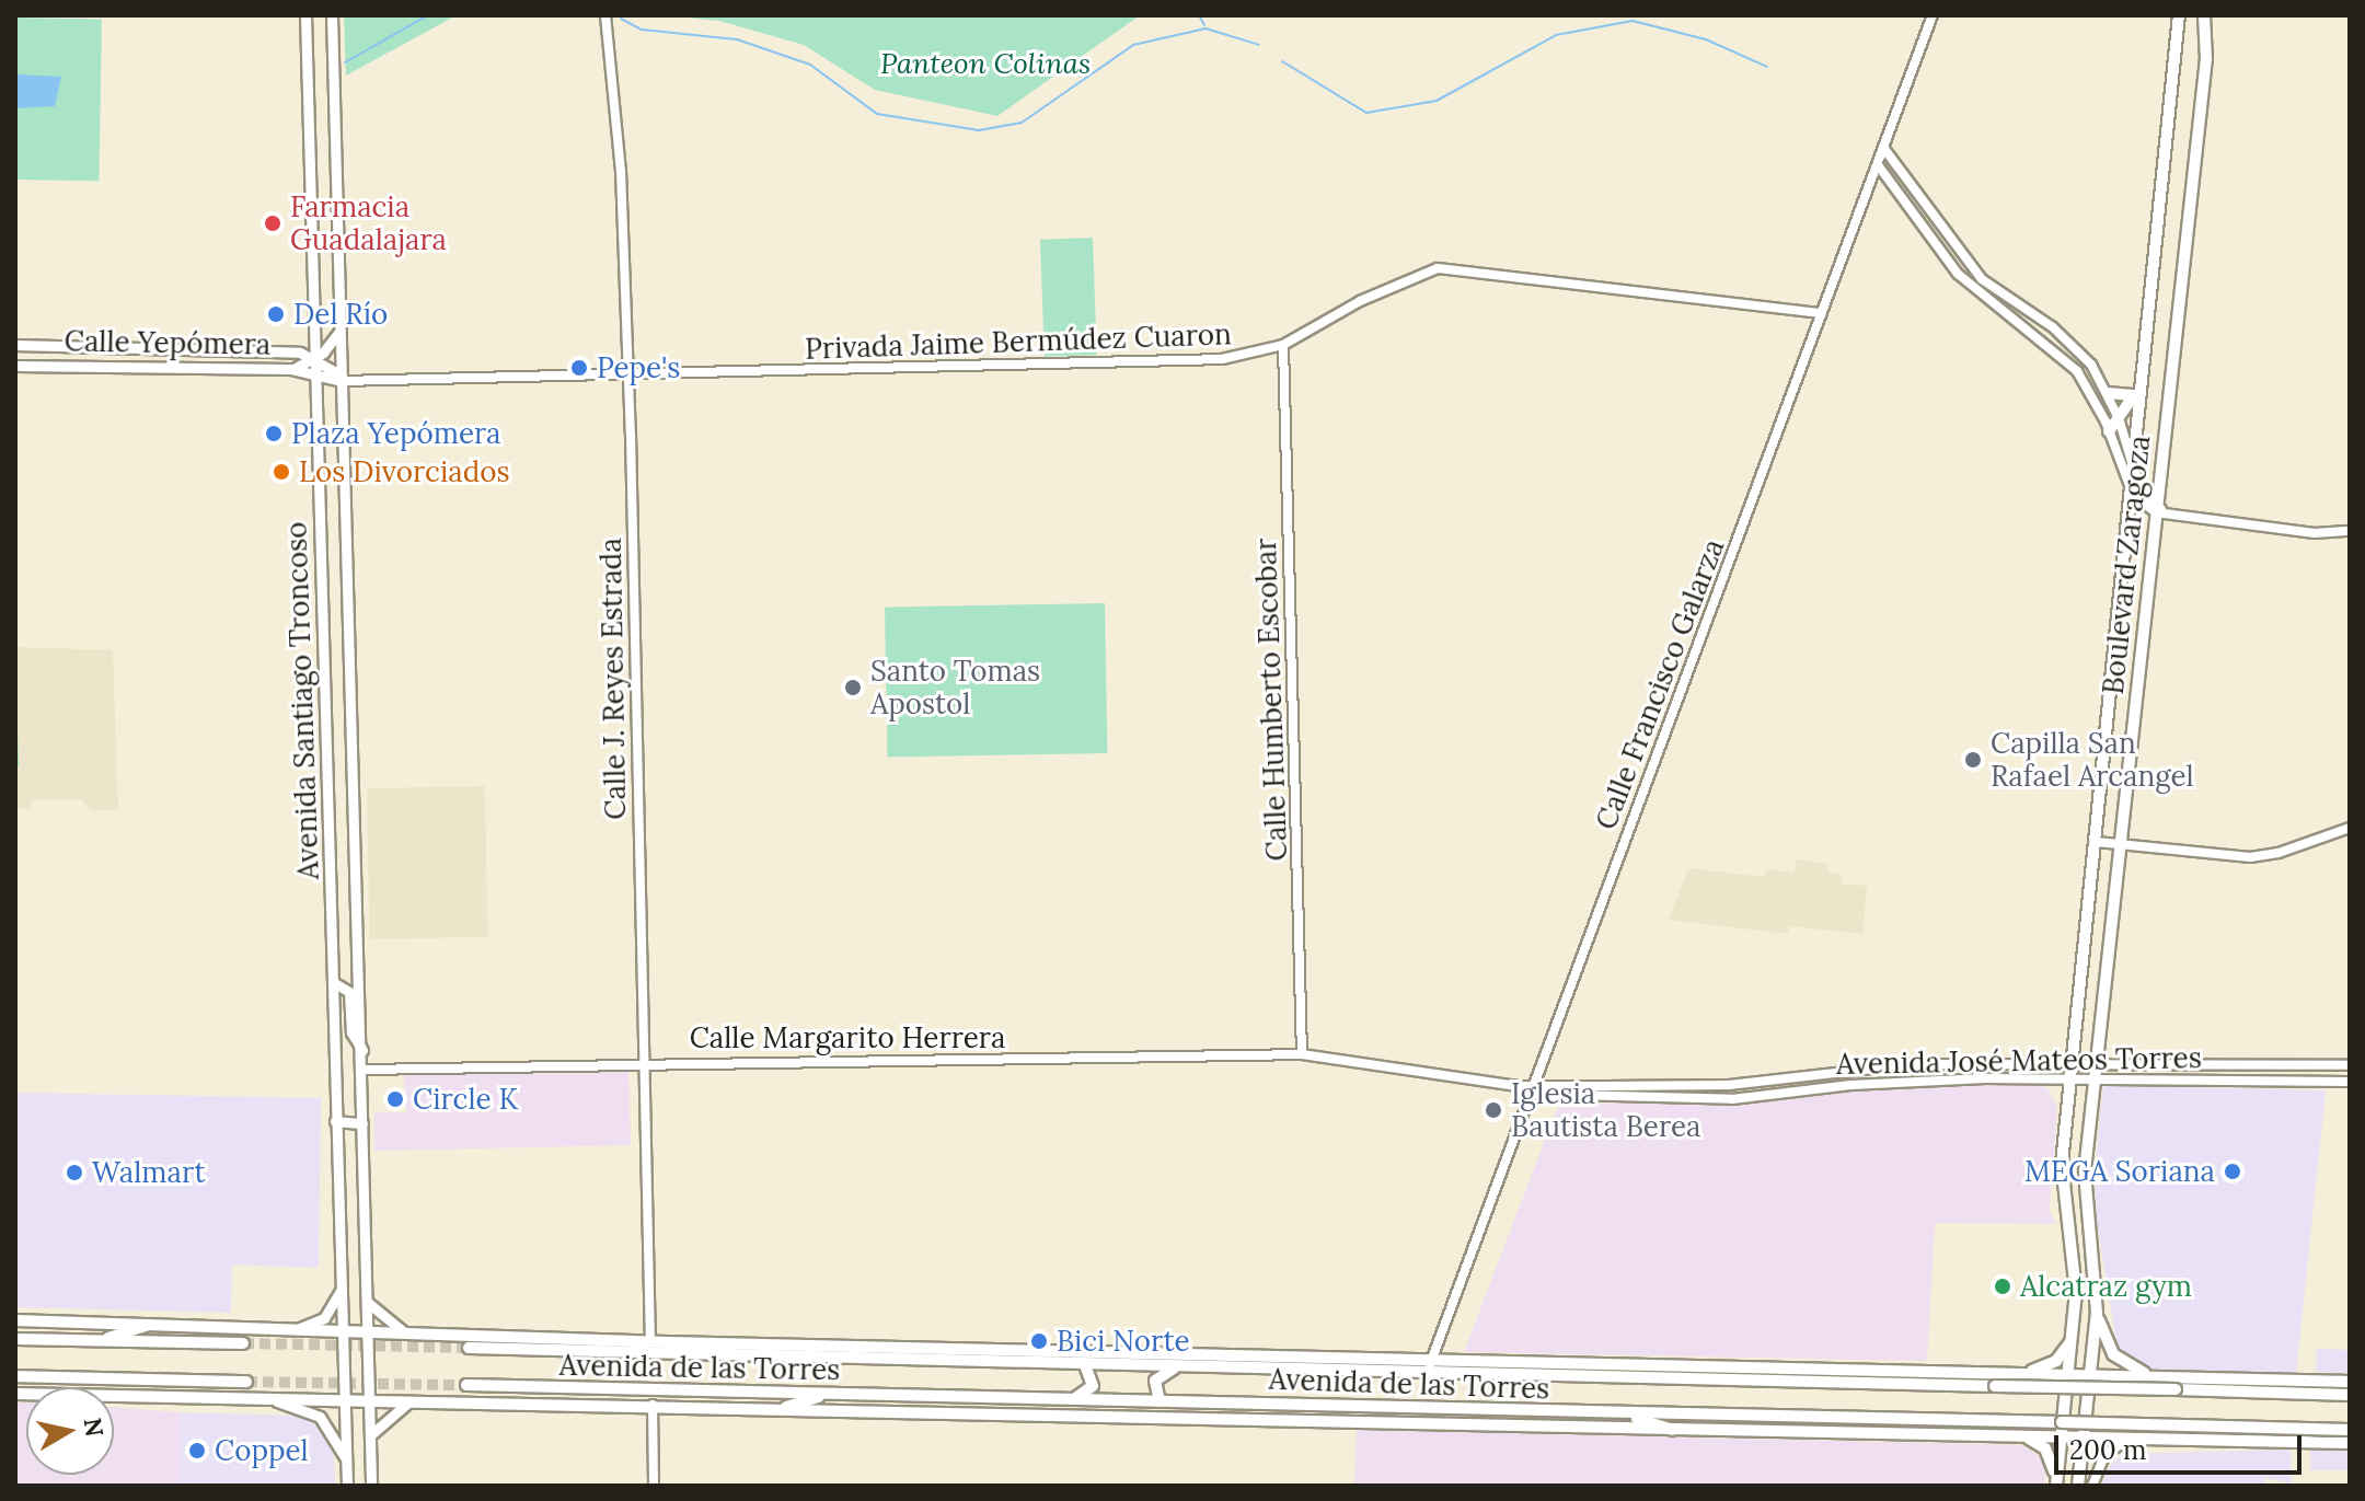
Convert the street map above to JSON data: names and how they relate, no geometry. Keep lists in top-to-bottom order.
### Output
{
  "streets": {
    "main road": [
      "Calle Yepómera",
      "Boulevard Zaragoza",
      "Avenida Santiago Troncoso",
      "Avenida de las Torres"
    ],
    "street": [
      "Privada Jaime Bermúdez Cuaron",
      "Calle J. Reyes Estrada",
      "Calle Francisco Galarza",
      "Calle Humberto Escobar",
      "Calle Margarito Herrera",
      "Avenida José Mateos Torres"
    ]
  },
  "crossings": [
    ["Privada Jaime Bermúdez Cuaron", "Calle Yepómera"],
    ["Privada Jaime Bermúdez Cuaron", "Calle J. Reyes Estrada"],
    ["Privada Jaime Bermúdez Cuaron", "Calle Francisco Galarza"],
    ["Privada Jaime Bermúdez Cuaron", "Calle Humberto Escobar"],
    ["Privada Jaime Bermúdez Cuaron", "Avenida Santiago Troncoso"],
    ["Calle Yepómera", "Avenida Santiago Troncoso"],
    ["Boulevard Zaragoza", "Avenida José Mateos Torres"],
    ["Boulevard Zaragoza", "Avenida de las Torres"],
    ["Calle J. Reyes Estrada", "Calle Margarito Herrera"],
    ["Calle J. Reyes Estrada", "Avenida de las Torres"],
    ["Calle Francisco Galarza", "Avenida José Mateos Torres"],
    ["Calle Francisco Galarza", "Avenida de las Torres"],
    ["Calle Humberto Escobar", "Calle Margarito Herrera"],
    ["Avenida Santiago Troncoso", "Calle Margarito Herrera"],
    ["Avenida Santiago Troncoso", "Avenida de las Torres"],
    ["Calle Margarito Herrera", "Avenida José Mateos Torres"]
  ],
  "parks": ["Panteon Colinas"],
  "places": [
    "Farmacia Guadalajara",
    "Del Río",
    "Pepe's",
    "Plaza Yepómera",
    "Los Divorciados",
    "Santo Tomas Apostol",
    "Capilla San Rafael Arcangel",
    "Circle K",
    "Iglesia Bautista Berea",
    "MEGA Soriana",
    "Walmart",
    "Alcatraz gym",
    "Bici Norte",
    "Coppel"
  ],
  "scale_bar": "200 m",
  "north": "right"
}
